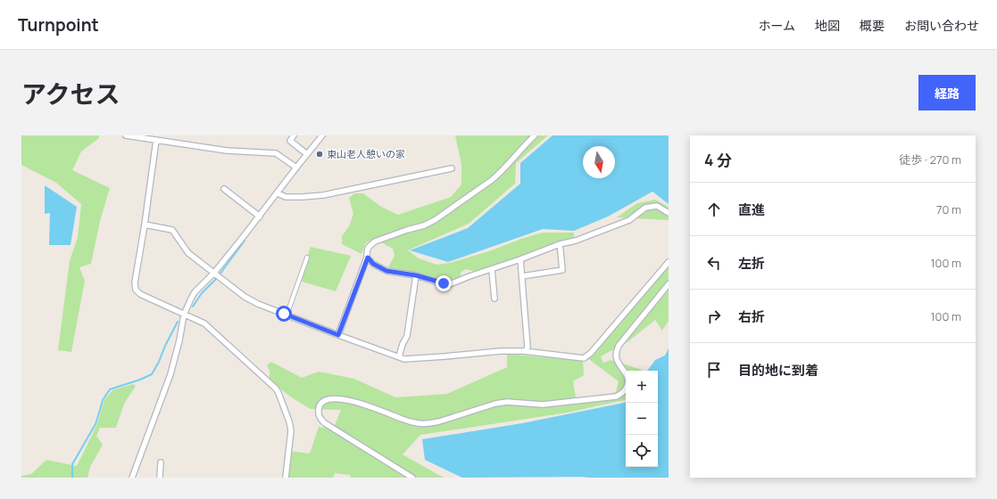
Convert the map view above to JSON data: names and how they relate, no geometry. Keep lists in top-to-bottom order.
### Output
{
  "places": ["東山老人憩いの家"],
  "north": "bottom",
  "page": {
    "header": "Turnpoint",
    "nav": [
      "ホーム",
      "地図",
      "概要",
      "お問い合わせ"
    ],
    "title": "アクセス",
    "buttons": "経路",
    "heading": ["4 分", "徒歩 · 270 m"],
    "list": [
      ["直進", "70 m"],
      ["左折", "100 m"],
      ["右折", "100 m"],
      "目的地に到着"
    ],
    "map_buttons": ["+", "−"]
  }
}
